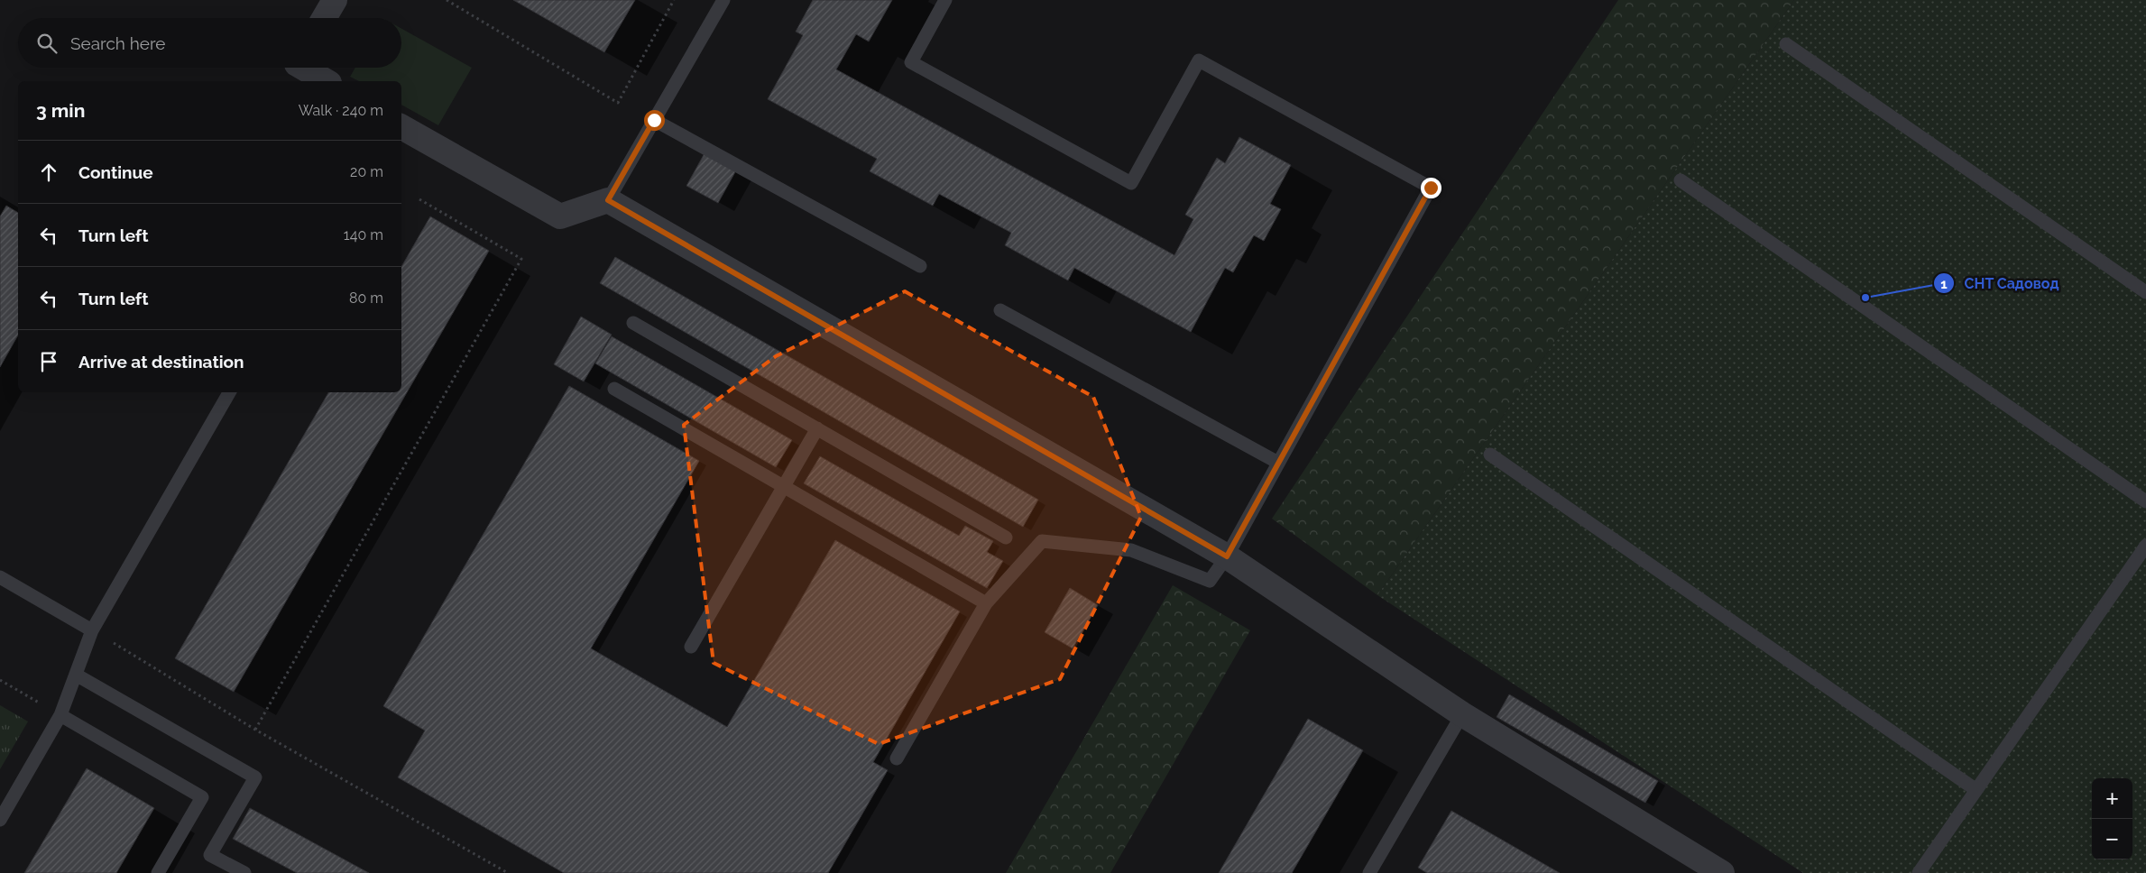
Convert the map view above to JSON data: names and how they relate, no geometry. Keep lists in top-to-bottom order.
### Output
{
  "places": ["СНТ Садовод"],
  "page": {
    "search": "Search here",
    "heading": ["3 min", "Walk · 240 m"],
    "list": [
      ["Continue", "20 m"],
      ["Turn left", "140 m"],
      ["Turn left", "80 m"],
      "Arrive at destination"
    ],
    "map_buttons": ["+", "−"]
  }
}
